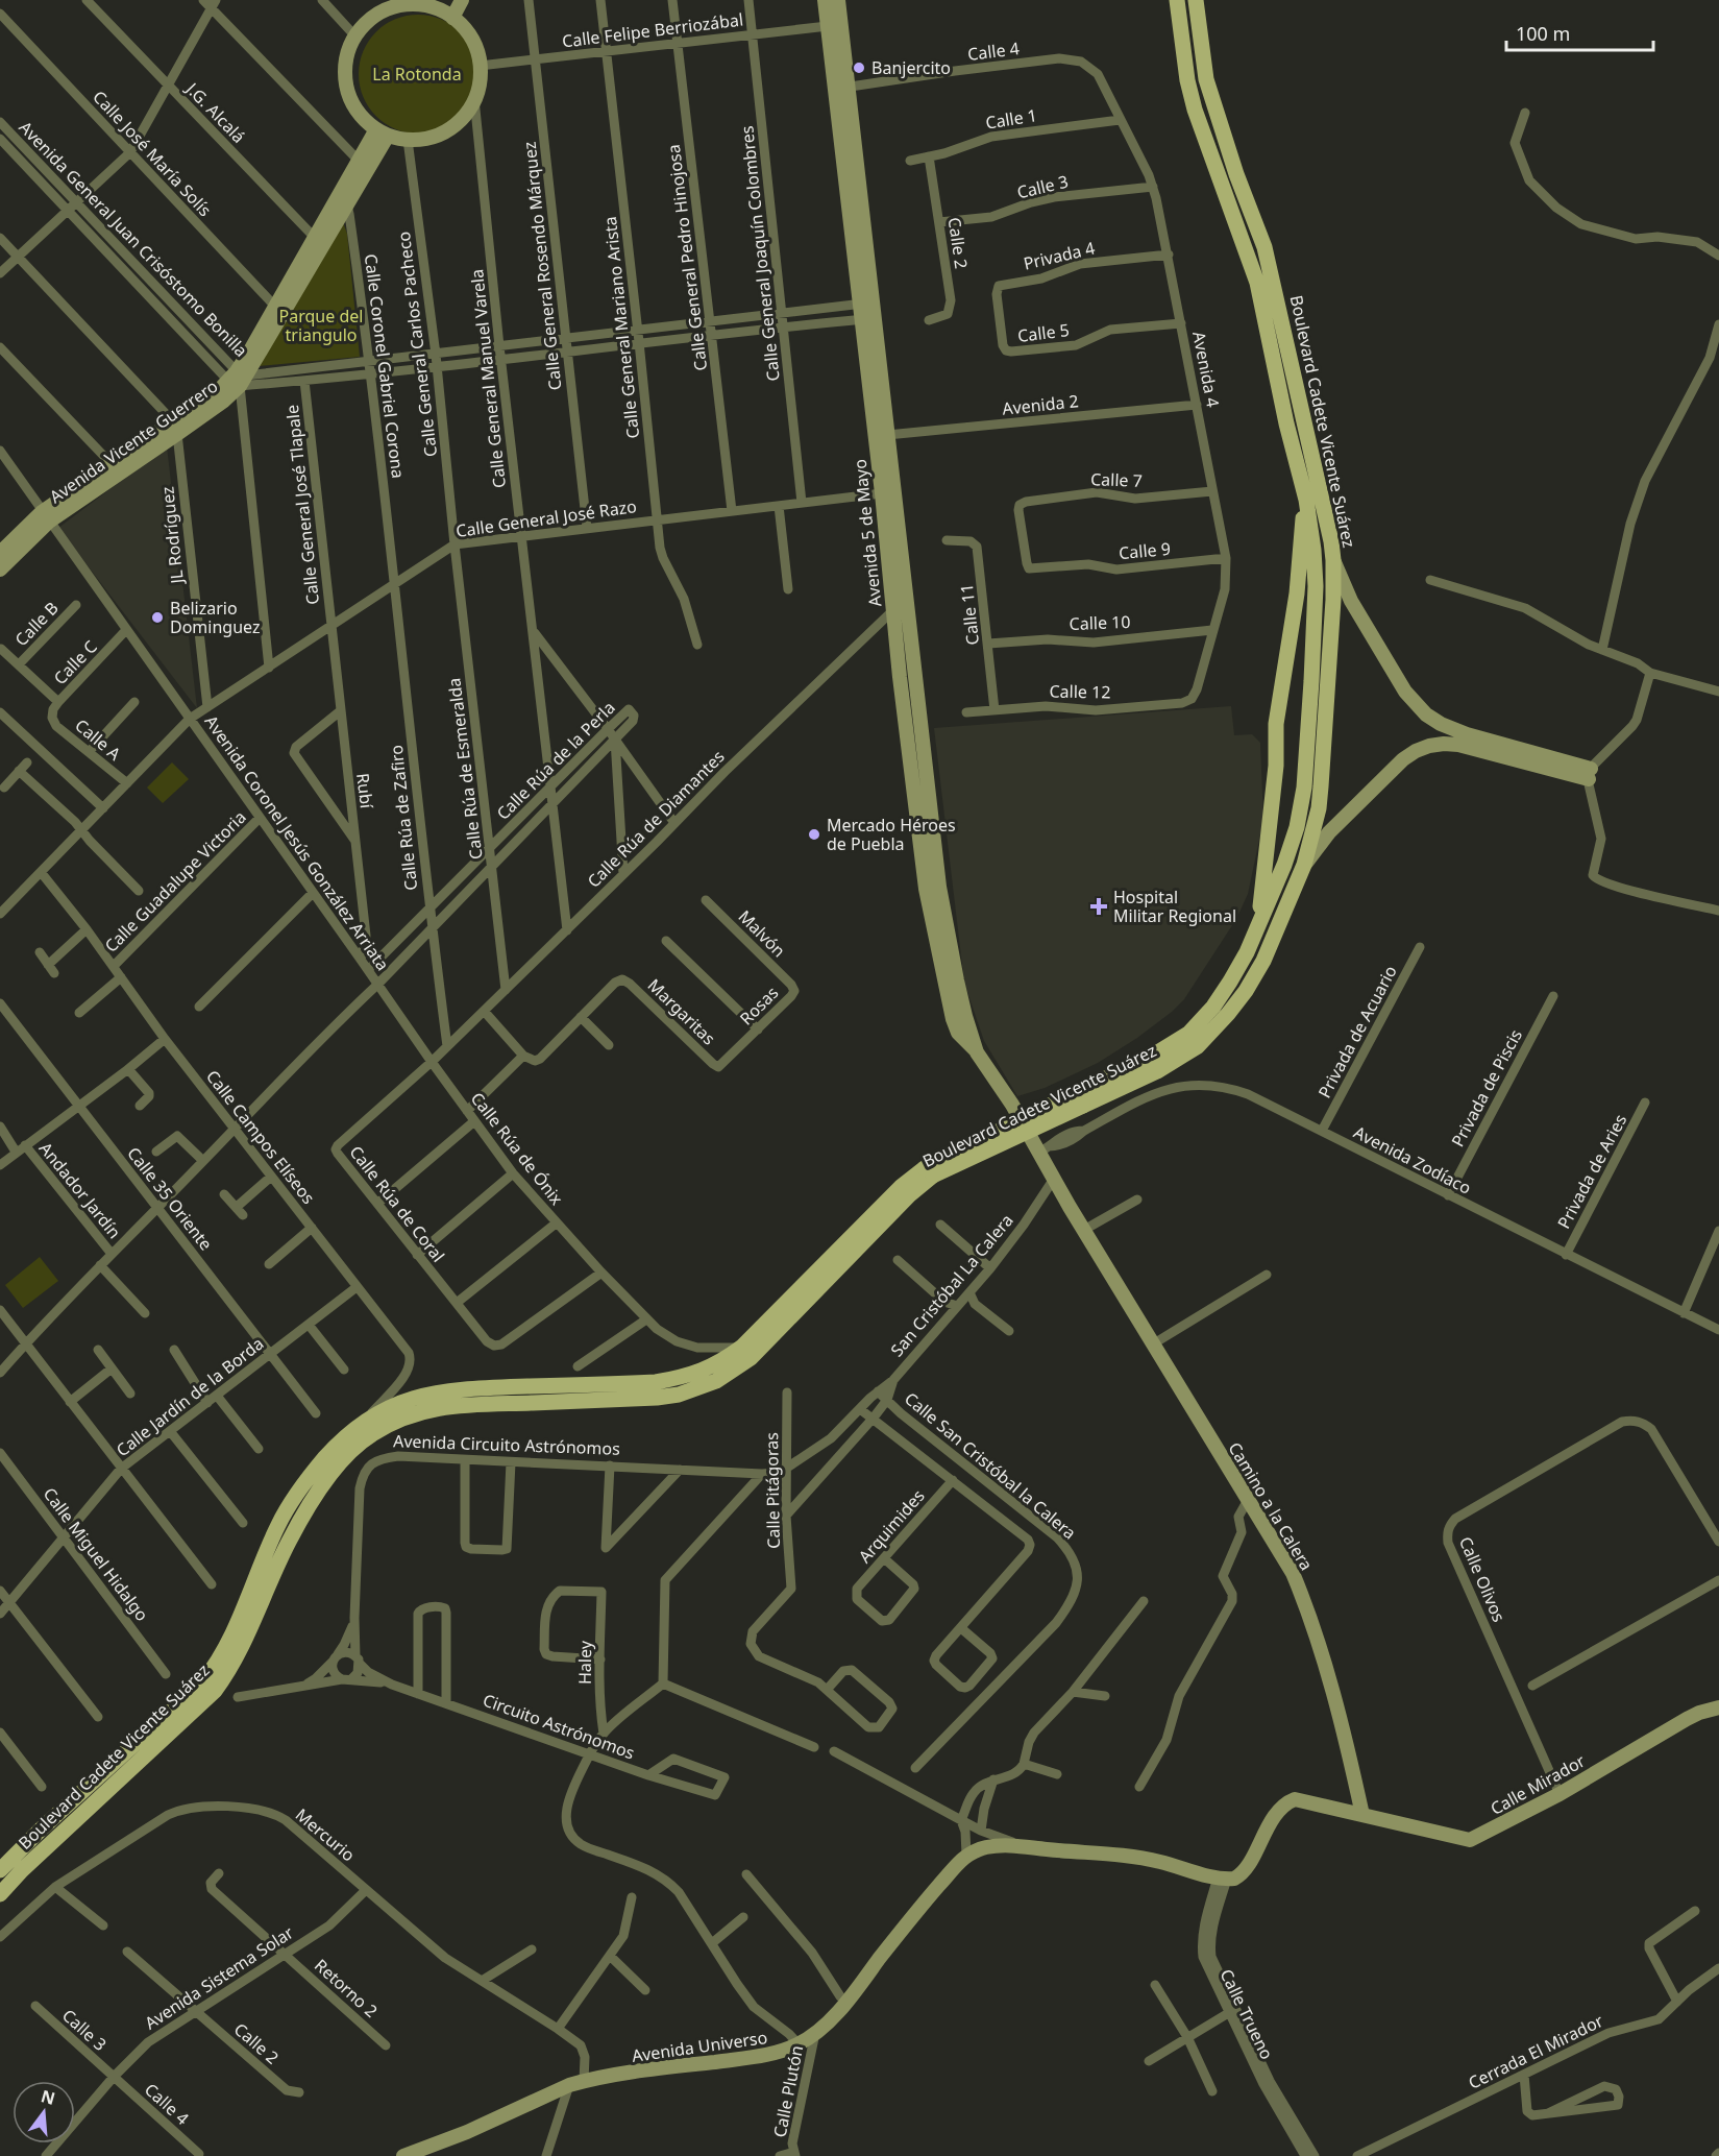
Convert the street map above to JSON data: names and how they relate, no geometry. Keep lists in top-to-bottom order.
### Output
{
  "streets": {
    "main road": ["Boulevard Cadete Vicente Suárez"],
    "street": [
      "Calle Felipe Berriozábal",
      "Calle 4",
      "J.G. Alcalá",
      "Calle 1",
      "Calle José María Solís",
      "Calle 3",
      "Avenida General Juan Crisóstomo Bonilla",
      "Calle 2",
      "Calle General Joaquín Colombres",
      "Privada 4",
      "Calle General Pedro Hinojosa",
      "Calle General Rosendo Márquez",
      "Calle General Mariano Arista",
      "Calle 5",
      "Calle General Carlos Pacheco",
      "Calle Coronel Gabriel Corona",
      "Avenida 4",
      "Calle General Manuel Varela",
      "Avenida 2",
      "Avenida Vicente Guerrero",
      "Calle 7",
      "Calle General José Tlapale",
      "Calle General José Razo",
      "Avenida 5 de Mayo",
      "JL Rodríguez",
      "Calle 9",
      "Calle 11",
      "Calle 10",
      "Calle B",
      "Calle C",
      "Calle 12",
      "Calle A",
      "Calle Rúa de la Perla",
      "Calle Rúa de Esmeralda",
      "Rubí",
      "Calle Rúa de Zafiro",
      "Calle Rúa de Diamantes",
      "Avenida Coronel Jesús González Arriata",
      "Calle Guadalupe Victoria",
      "Malvón",
      "Rosas",
      "Margaritas",
      "Privada de Acuario",
      "Privada de Piscis",
      "Calle Campos Elíseos",
      "Calle Rúa de Ónix",
      "Avenida Zodíaco",
      "Privada de Aries",
      "Andador Jardín",
      "Calle 35 Oriente",
      "Calle Rúa de Coral",
      "San Cristóbal La Calera",
      "Calle Jardín de la Borda",
      "Avenida Circuito Astrónomos",
      "Calle San Cristóbal la Calera",
      "Calle Pitágoras",
      "Camino a la Calera",
      "Arquimides",
      "Calle Miguel Hidalgo",
      "Calle Olivos",
      "Haley",
      "Circuito Astrónomos",
      "Calle Mirador",
      "Mercurio",
      "Avenida Sistema Solar",
      "Retorno 2",
      "Calle Trueno",
      "Avenida Universo",
      "Cerrada El Mirador",
      "Calle Plutón"
    ]
  },
  "crossings": [
    ["Calle Felipe Berriozábal", "Calle General Joaquín Colombres"],
    ["Calle Felipe Berriozábal", "Calle General Pedro Hinojosa"],
    ["Calle Felipe Berriozábal", "Calle General Rosendo Márquez"],
    ["Calle Felipe Berriozábal", "Calle General Mariano Arista"],
    ["Calle Felipe Berriozábal", "Calle General Carlos Pacheco"],
    ["Calle Felipe Berriozábal", "Calle General Manuel Varela"],
    ["Calle Felipe Berriozábal", "Avenida Vicente Guerrero"],
    ["Calle Felipe Berriozábal", "Avenida 5 de Mayo"],
    ["Calle 4", "Calle 3"],
    ["Calle 4", "Avenida 4"],
    ["Calle 4", "Avenida 5 de Mayo"],
    ["Calle 4", "Avenida Sistema Solar"],
    ["J.G. Alcalá", "Avenida Vicente Guerrero"],
    ["Calle 1", "Calle 2"],
    ["Calle 1", "Avenida 4"],
    ["Calle José María Solís", "Avenida Vicente Guerrero"],
    ["Calle 3", "Calle 2"],
    ["Calle 3", "Avenida 4"],
    ["Calle 3", "Avenida Sistema Solar"],
    ["Avenida General Juan Crisóstomo Bonilla", "Avenida Vicente Guerrero"],
    ["Calle 2", "Avenida Sistema Solar"],
    ["Calle General Joaquín Colombres", "Calle General José Razo"],
    ["Privada 4", "Calle 5"],
    ["Privada 4", "Avenida 4"],
    ["Calle General Pedro Hinojosa", "Calle General José Razo"],
    ["Calle General Rosendo Márquez", "Calle General José Razo"],
    ["Calle General Mariano Arista", "Calle General José Razo"],
    ["Calle 5", "Avenida 4"],
    ["Calle General Carlos Pacheco", "Calle General Manuel Varela"],
    ["Calle General Carlos Pacheco", "Avenida Vicente Guerrero"],
    ["Calle General Carlos Pacheco", "Calle General José Razo"],
    ["Calle General Carlos Pacheco", "Calle Rúa de Esmeralda"],
    ["Calle Coronel Gabriel Corona", "Avenida Vicente Guerrero"],
    ["Calle Coronel Gabriel Corona", "Calle General José Razo"],
    ["Calle Coronel Gabriel Corona", "Calle Rúa de Zafiro"],
    ["Avenida 4", "Avenida 2"],
    ["Avenida 4", "Calle 7"],
    ["Avenida 4", "Calle 9"],
    ["Avenida 4", "Calle 10"],
    ["Avenida 4", "Calle 12"],
    ["Calle General Manuel Varela", "Avenida Vicente Guerrero"],
    ["Calle General Manuel Varela", "Calle General José Razo"],
    ["Calle General Manuel Varela", "Calle Rúa de la Perla"],
    ["Calle General Manuel Varela", "Calle Rúa de Diamantes"],
    ["Avenida 2", "Avenida 5 de Mayo"],
    ["Boulevard Cadete Vicente Suárez", "Calle Campos Elíseos"],
    ["Boulevard Cadete Vicente Suárez", "Calle Rúa de Ónix"],
    ["Avenida Vicente Guerrero", "JL Rodríguez"],
    ["Avenida Vicente Guerrero", "Avenida Coronel Jesús González Arriata"],
    ["Calle 7", "Calle 9"],
    ["Calle General José Tlapale", "Calle General José Razo"],
    ["Calle General José Tlapale", "Rubí"],
    ["Calle General José Razo", "Avenida 5 de Mayo"],
    ["Calle General José Razo", "JL Rodríguez"],
    ["Calle General José Razo", "Calle A"],
    ["Calle General José Razo", "Calle Rúa de Esmeralda"],
    ["Calle General José Razo", "Rubí"],
    ["Calle General José Razo", "Calle Rúa de Zafiro"],
    ["Calle General José Razo", "Avenida Coronel Jesús González Arriata"],
    ["Calle General José Razo", "Calle Campos Elíseos"],
    ["Avenida 5 de Mayo", "Calle Rúa de Diamantes"],
    ["Avenida 5 de Mayo", "Avenida Zodíaco"],
    ["Avenida 5 de Mayo", "Camino a la Calera"],
    ["Calle 11", "Calle 10"],
    ["Calle 11", "Calle 12"],
    ["Calle C", "Calle A"],
    ["Calle C", "Avenida Coronel Jesús González Arriata"],
    ["Calle Rúa de la Perla", "Calle Rúa de Esmeralda"],
    ["Calle Rúa de la Perla", "Calle Rúa de Zafiro"],
    ["Calle Rúa de la Perla", "Avenida Coronel Jesús González Arriata"],
    ["Calle Rúa de la Perla", "Calle Campos Elíseos"],
    ["Calle Rúa de la Perla", "Calle Rúa de Ónix"],
    ["Calle Rúa de la Perla", "Andador Jardín"],
    ["Calle Rúa de la Perla", "Calle 35 Oriente"],
    ["Calle Rúa de Esmeralda", "Calle Rúa de Diamantes"],
    ["Rubí", "Avenida Coronel Jesús González Arriata"],
    ["Calle Rúa de Zafiro", "Calle Rúa de Diamantes"],
    ["Calle Rúa de Diamantes", "Calle Rúa de Ónix"],
    ["Calle Rúa de Diamantes", "Calle Rúa de Coral"],
    ["Avenida Coronel Jesús González Arriata", "Calle Guadalupe Victoria"],
    ["Avenida Coronel Jesús González Arriata", "Calle Rúa de Ónix"],
    ["Calle Guadalupe Victoria", "Calle Campos Elíseos"],
    ["Malvón", "Rosas"],
    ["Rosas", "Margaritas"],
    ["Privada de Acuario", "Avenida Zodíaco"],
    ["Privada de Piscis", "Avenida Zodíaco"],
    ["Calle Campos Elíseos", "Calle Jardín de la Borda"],
    ["Calle Rúa de Ónix", "Calle Rúa de Coral"],
    ["Avenida Zodíaco", "Privada de Aries"],
    ["Avenida Zodíaco", "Camino a la Calera"],
    ["Calle 35 Oriente", "Calle Jardín de la Borda"],
    ["San Cristóbal La Calera", "Avenida Circuito Astrónomos"],
    ["San Cristóbal La Calera", "Calle San Cristóbal la Calera"],
    ["San Cristóbal La Calera", "Camino a la Calera"],
    ["Calle Jardín de la Borda", "Calle Miguel Hidalgo"],
    ["Avenida Circuito Astrónomos", "Calle San Cristóbal la Calera"],
    ["Avenida Circuito Astrónomos", "Calle Pitágoras"],
    ["Avenida Circuito Astrónomos", "Circuito Astrónomos"],
    ["Camino a la Calera", "Calle Mirador"],
    ["Calle Olivos", "Calle Mirador"],
    ["Mercurio", "Avenida Sistema Solar"],
    ["Mercurio", "Avenida Universo"],
    ["Avenida Sistema Solar", "Retorno 2"],
    ["Avenida Universo", "Calle Plutón"]
  ],
  "parks": ["La Rotonda", "Parque del triangulo"],
  "places": {
    "other": ["Banjercito", "Belizario Dominguez", "Mercado Héroes de Puebla"],
    "health": ["Hospital Militar Regional"]
  },
  "scale_bar": "100 m",
  "north": "top"
}
